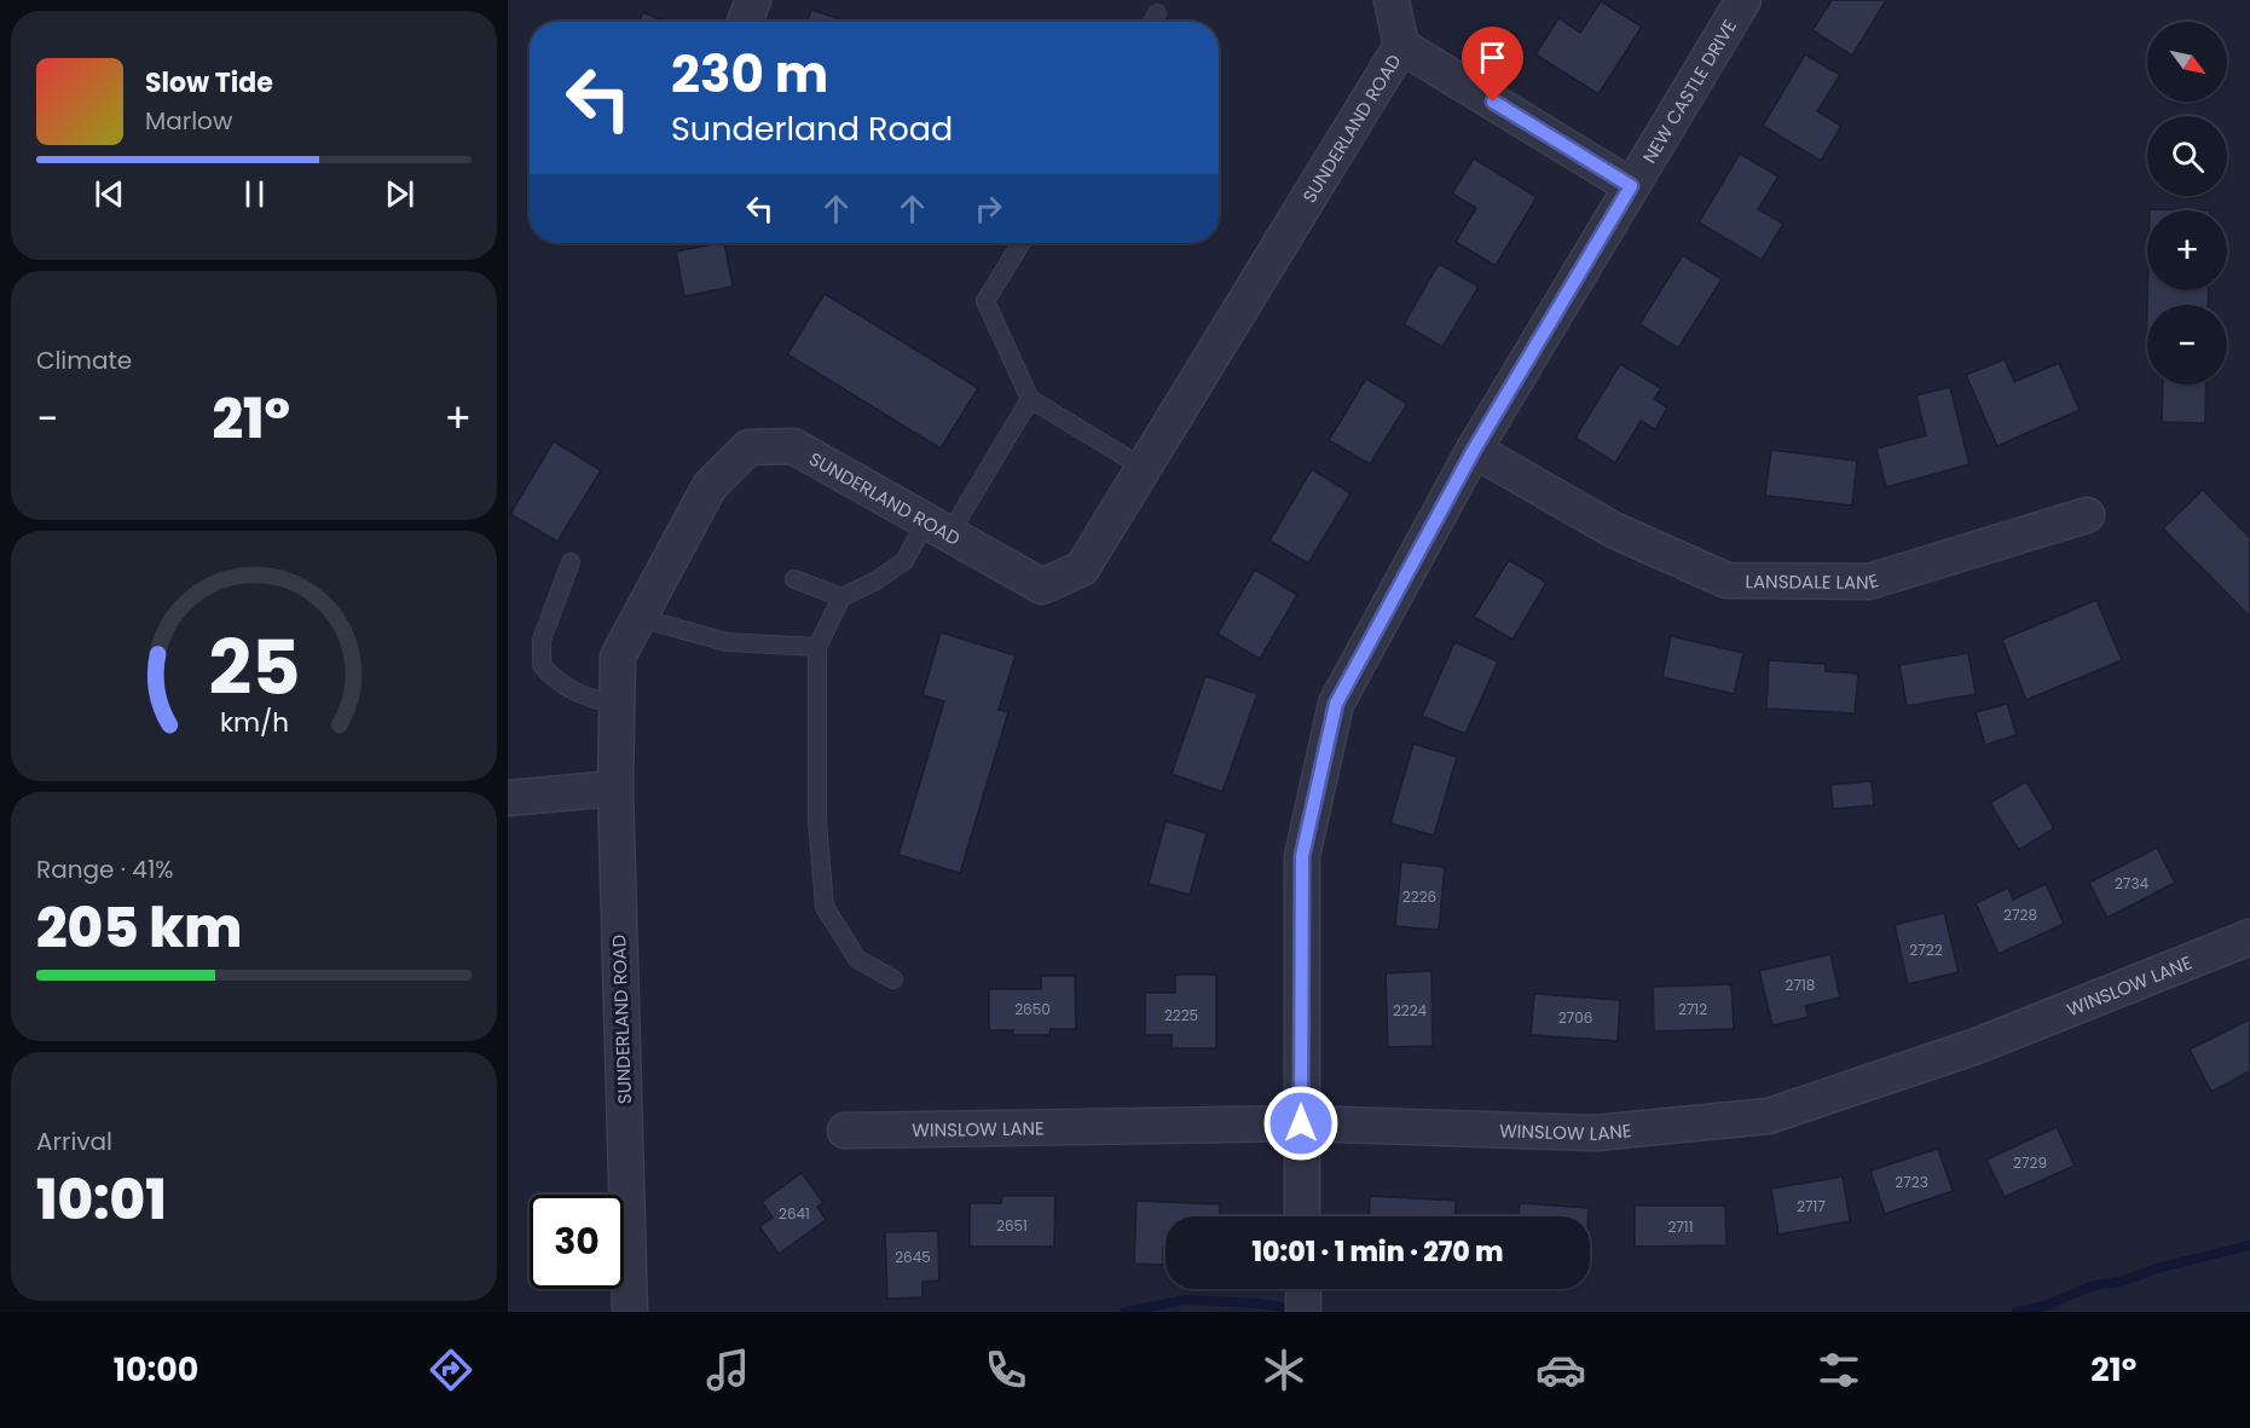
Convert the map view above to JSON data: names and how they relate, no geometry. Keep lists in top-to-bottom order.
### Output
{
  "streets": {
    "street": [
      "NEW CASTLE DRIVE",
      "SUNDERLAND ROAD",
      "LANSDALE LANE",
      "WINSLOW LANE"
    ]
  },
  "crossings": [
    ["NEW CASTLE DRIVE", "SUNDERLAND ROAD"],
    ["NEW CASTLE DRIVE", "LANSDALE LANE"],
    ["NEW CASTLE DRIVE", "WINSLOW LANE"]
  ],
  "house_numbers": [
    "2734",
    "2226",
    "2728",
    "2722",
    "2718",
    "2650",
    "2712",
    "2224",
    "2225",
    "2706",
    "2729",
    "2723",
    "2717",
    "2641",
    "2651",
    "2711",
    "2645"
  ],
  "north": "bottom right",
  "page": {
    "map_buttons": ["+", "−"],
    "turn": ["230 m", "Sunderland Road"],
    "song": ["Slow Tide", "Marlow"],
    "tile": [
      "Climate",
      ["Range · 41%", "205 km"],
      ["Arrival", "10:01"]
    ],
    "heat": ["−", "21°", "+"],
    "limit": "30",
    "trip": "10:01 · 1 min · 270 m",
    "tabs": ["10:00", "21°"],
    "gauge": ["25", "km/h"]
  }
}
